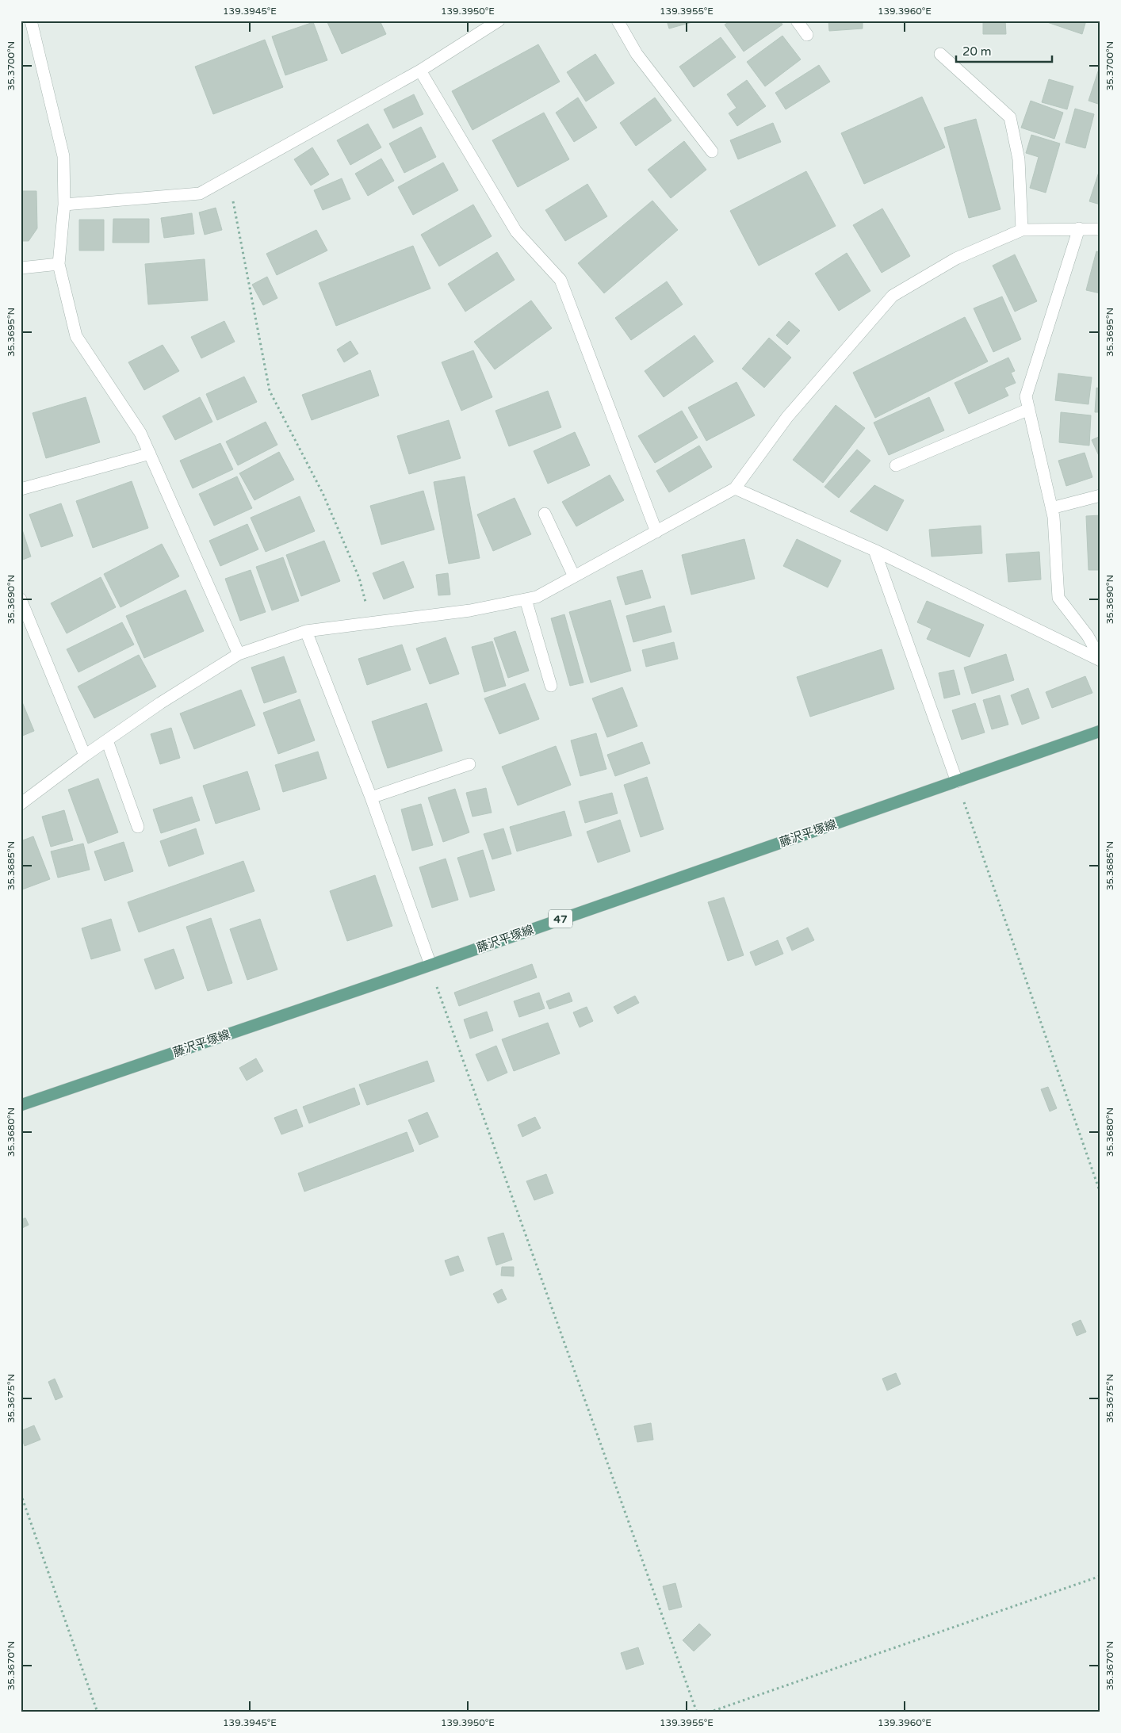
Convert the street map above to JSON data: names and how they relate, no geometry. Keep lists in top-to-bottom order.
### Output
{
  "streets": {
    "main road": ["藤沢平塚線", "47"]
  },
  "scale_bar": "20 m",
  "coordinates": [
    "139.3945°E",
    "139.3950°E",
    "139.3955°E",
    "139.3960°E",
    "35.3700°N",
    "35.3695°N",
    "35.3690°N",
    "35.3685°N",
    "35.3680°N",
    "35.3675°N",
    "35.3670°N"
  ]
}
